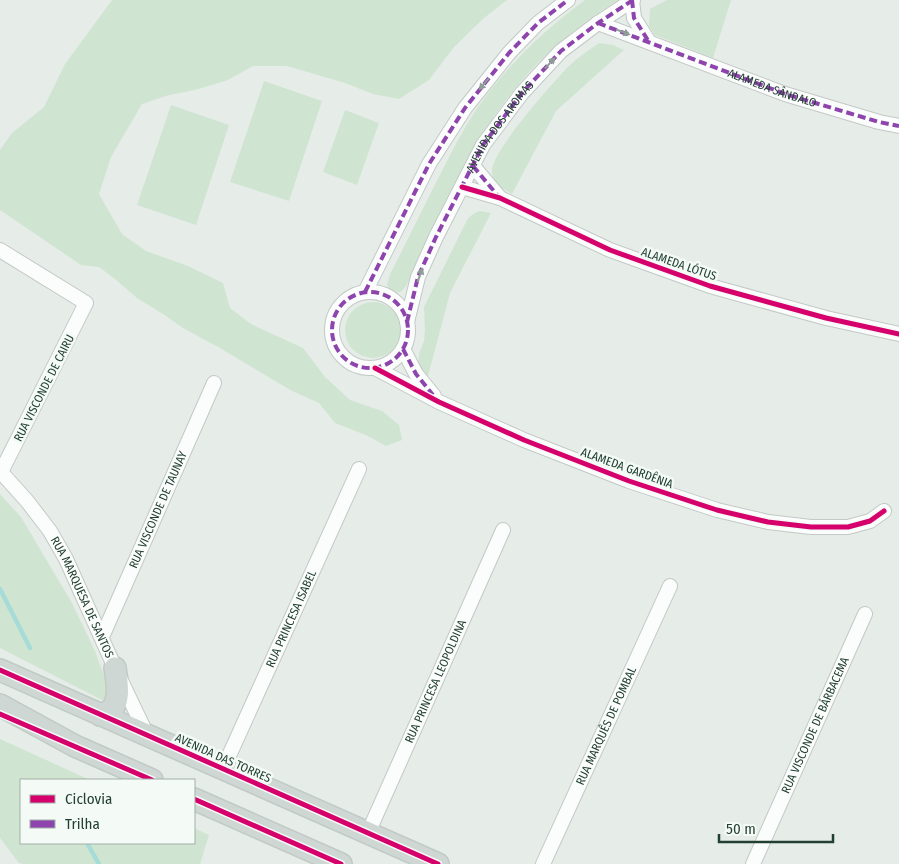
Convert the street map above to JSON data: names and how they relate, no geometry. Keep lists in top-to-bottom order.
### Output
{
  "streets": {
    "main road": ["AVENIDA DAS TORRES"],
    "street": [
      "ALAMEDA SÂNDALO",
      "AVENIDA DOS AROMAS",
      "ALAMEDA LÓTUS",
      "RUA VISCONDE DE CAIRU",
      "ALAMEDA GARDÊNIA",
      "RUA VISCONDE DE TAUNAY",
      "RUA MARQUESA DE SANTOS",
      "RUA PRINCESA ISABEL",
      "RUA PRINCESA LEOPOLDINA",
      "RUA MARQUÊS DE POMBAL",
      "RUA VISCONDE DE BÁRBACEMA"
    ]
  },
  "crossings": [
    ["ALAMEDA SÂNDALO", "AVENIDA DOS AROMAS"],
    ["AVENIDA DOS AROMAS", "ALAMEDA LÓTUS"],
    ["AVENIDA DOS AROMAS", "ALAMEDA GARDÊNIA"],
    ["RUA VISCONDE DE CAIRU", "RUA MARQUESA DE SANTOS"],
    ["RUA VISCONDE DE TAUNAY", "RUA MARQUESA DE SANTOS"],
    ["RUA MARQUESA DE SANTOS", "AVENIDA DAS TORRES"],
    ["RUA PRINCESA ISABEL", "AVENIDA DAS TORRES"],
    ["RUA PRINCESA LEOPOLDINA", "AVENIDA DAS TORRES"]
  ],
  "legend": ["Ciclovia", "Trilha"],
  "scale_bar": "50 m"
}
